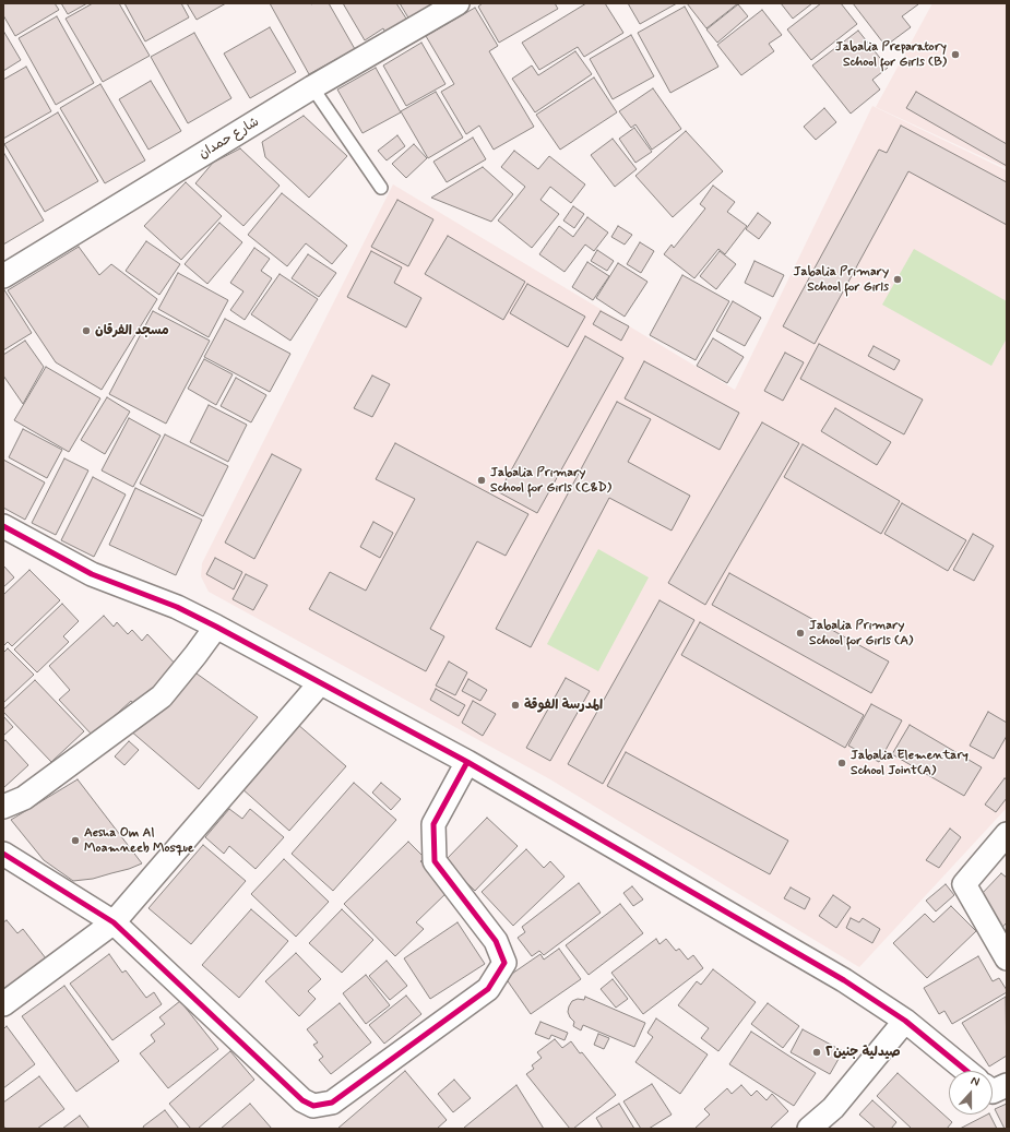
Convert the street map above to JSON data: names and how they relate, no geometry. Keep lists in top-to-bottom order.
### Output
{
  "streets": {
    "street": ["شارع حمدان"]
  },
  "places": [
    "Jabalia Preparatory School for Girls (B)",
    "Jabalia Primary School for Girls",
    "مسجد الفرقان",
    "Jabalia Primary School for Girls (C&D)",
    "Jabalia Primary School for Girls (A)",
    "المدرسة الفوقة",
    "Jabalia Elementary School Joint(A)",
    "Aesha Om Al Moamneeb Mosque",
    "صيدلية جنين٢"
  ],
  "north": "top"
}
